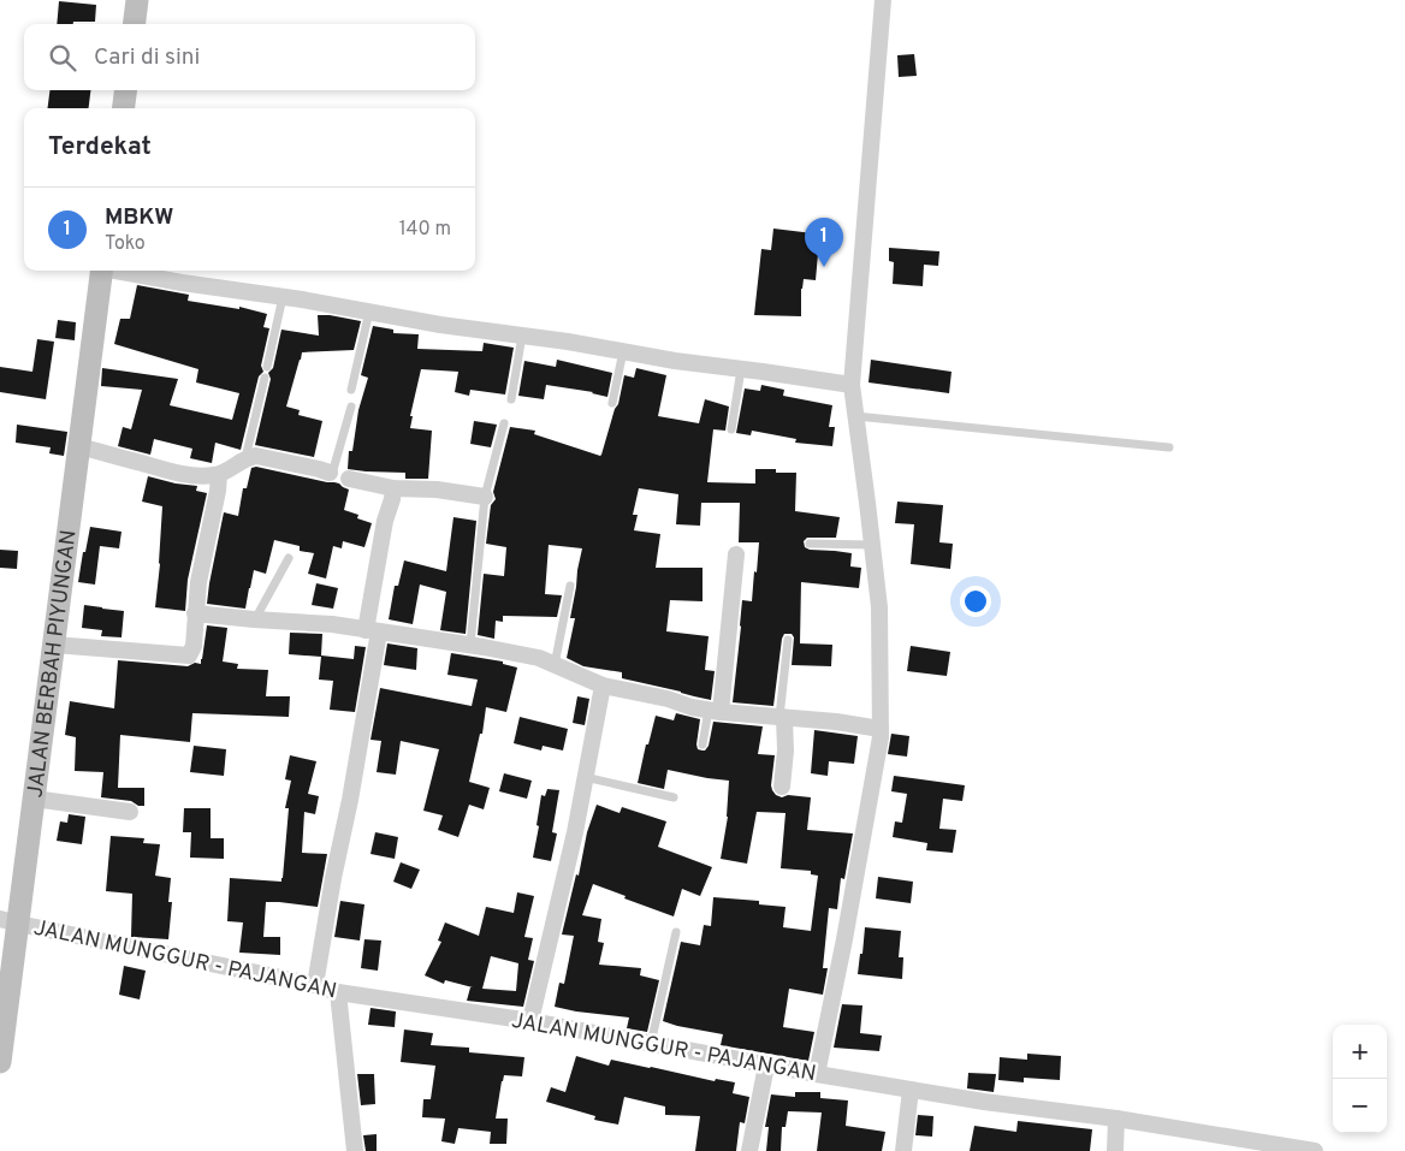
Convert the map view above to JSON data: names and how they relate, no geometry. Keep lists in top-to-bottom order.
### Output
{
  "streets": {
    "street": ["JALAN BERBAH PIYUNGAN", "JALAN MUNGGUR - PAJANGAN"]
  },
  "crossings": [
    ["JALAN BERBAH PIYUNGAN", "JALAN MUNGGUR - PAJANGAN"]
  ],
  "page": {
    "search": "Cari di sini",
    "heading": "Terdekat",
    "list": [
      {
        "mark": "1",
        "name": "MBKW",
        "note": "Toko",
        "value": "140 m"
      }
    ],
    "pins": "1",
    "map_buttons": ["+", "−"]
  }
}
